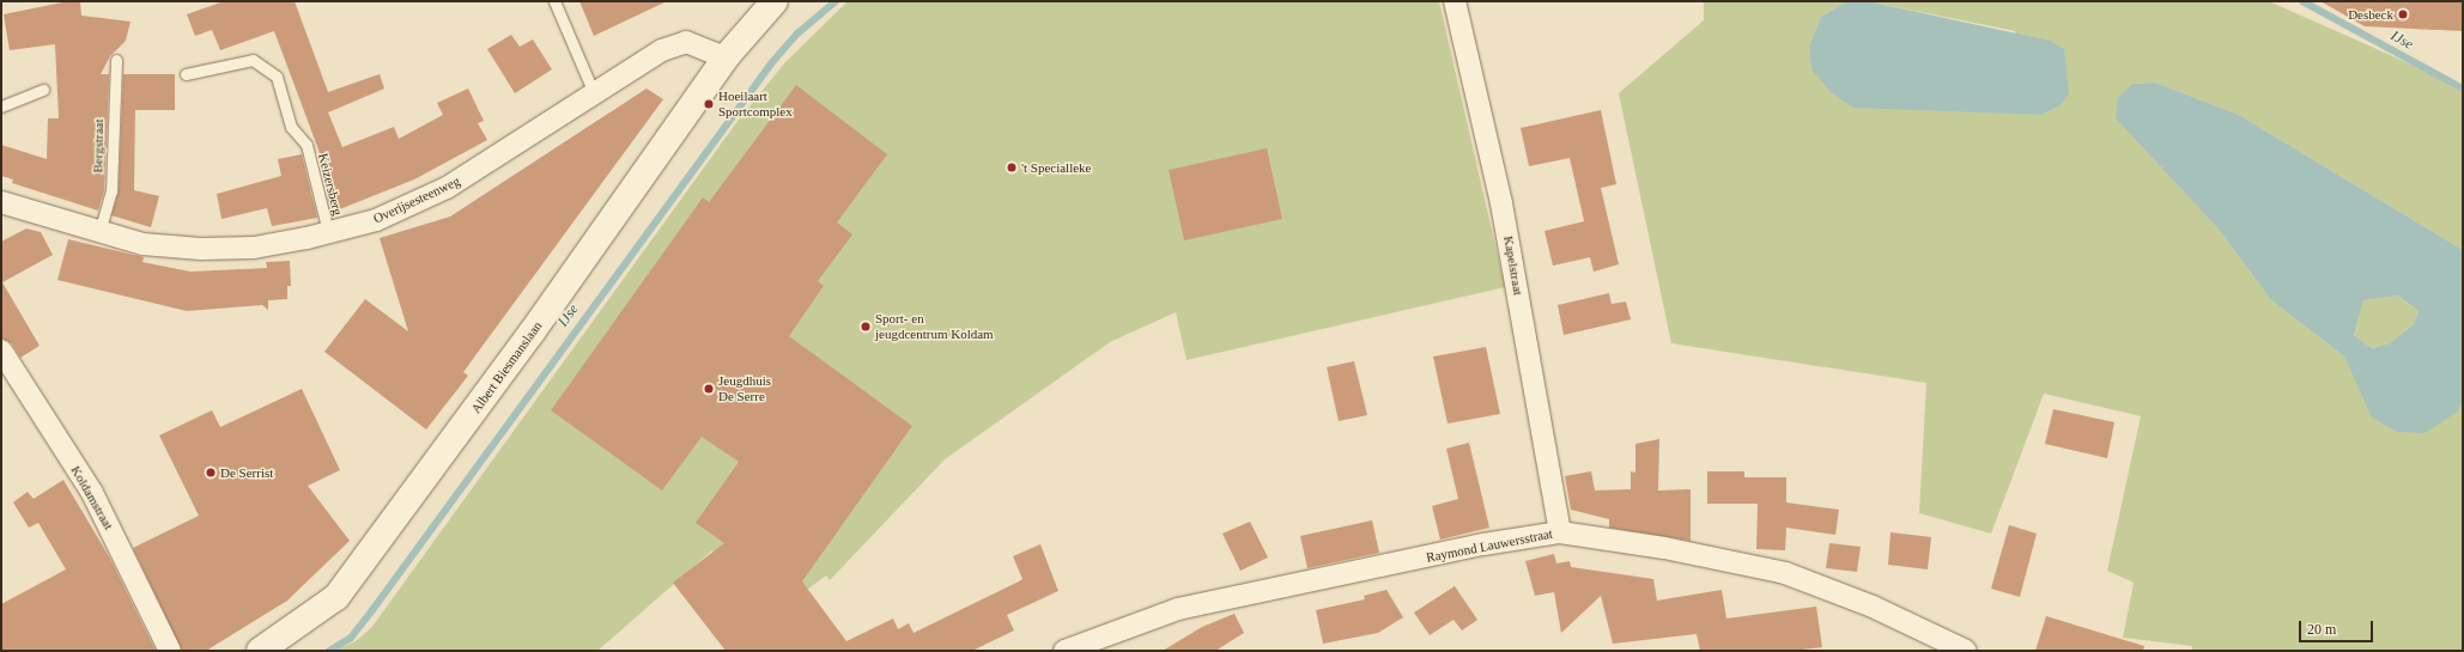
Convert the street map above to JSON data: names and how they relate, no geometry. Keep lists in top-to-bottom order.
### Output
{
  "streets": {
    "main road": ["Albert Biesmanslaan"],
    "street": [
      "Overijsesteenweg",
      "Kapelstraat",
      "Koldamstraat",
      "Raymond Lauwersstraat"
    ],
    "lane": ["Bergstraat", "Keizersberg"]
  },
  "crossings": [
    ["Bergstraat", "Overijsesteenweg"],
    ["Keizersberg", "Overijsesteenweg"],
    ["Overijsesteenweg", "Albert Biesmanslaan"],
    ["Kapelstraat", "Raymond Lauwersstraat"]
  ],
  "water": ["IJse"],
  "places": [
    "Desbeck",
    "Hoeilaart Sportcomplex",
    "'t Specialleke",
    "Sport- en jeugdcentrum Koldam",
    "Jeugdhuis De Serre",
    "De Serrist"
  ],
  "scale_bar": "20 m"
}
